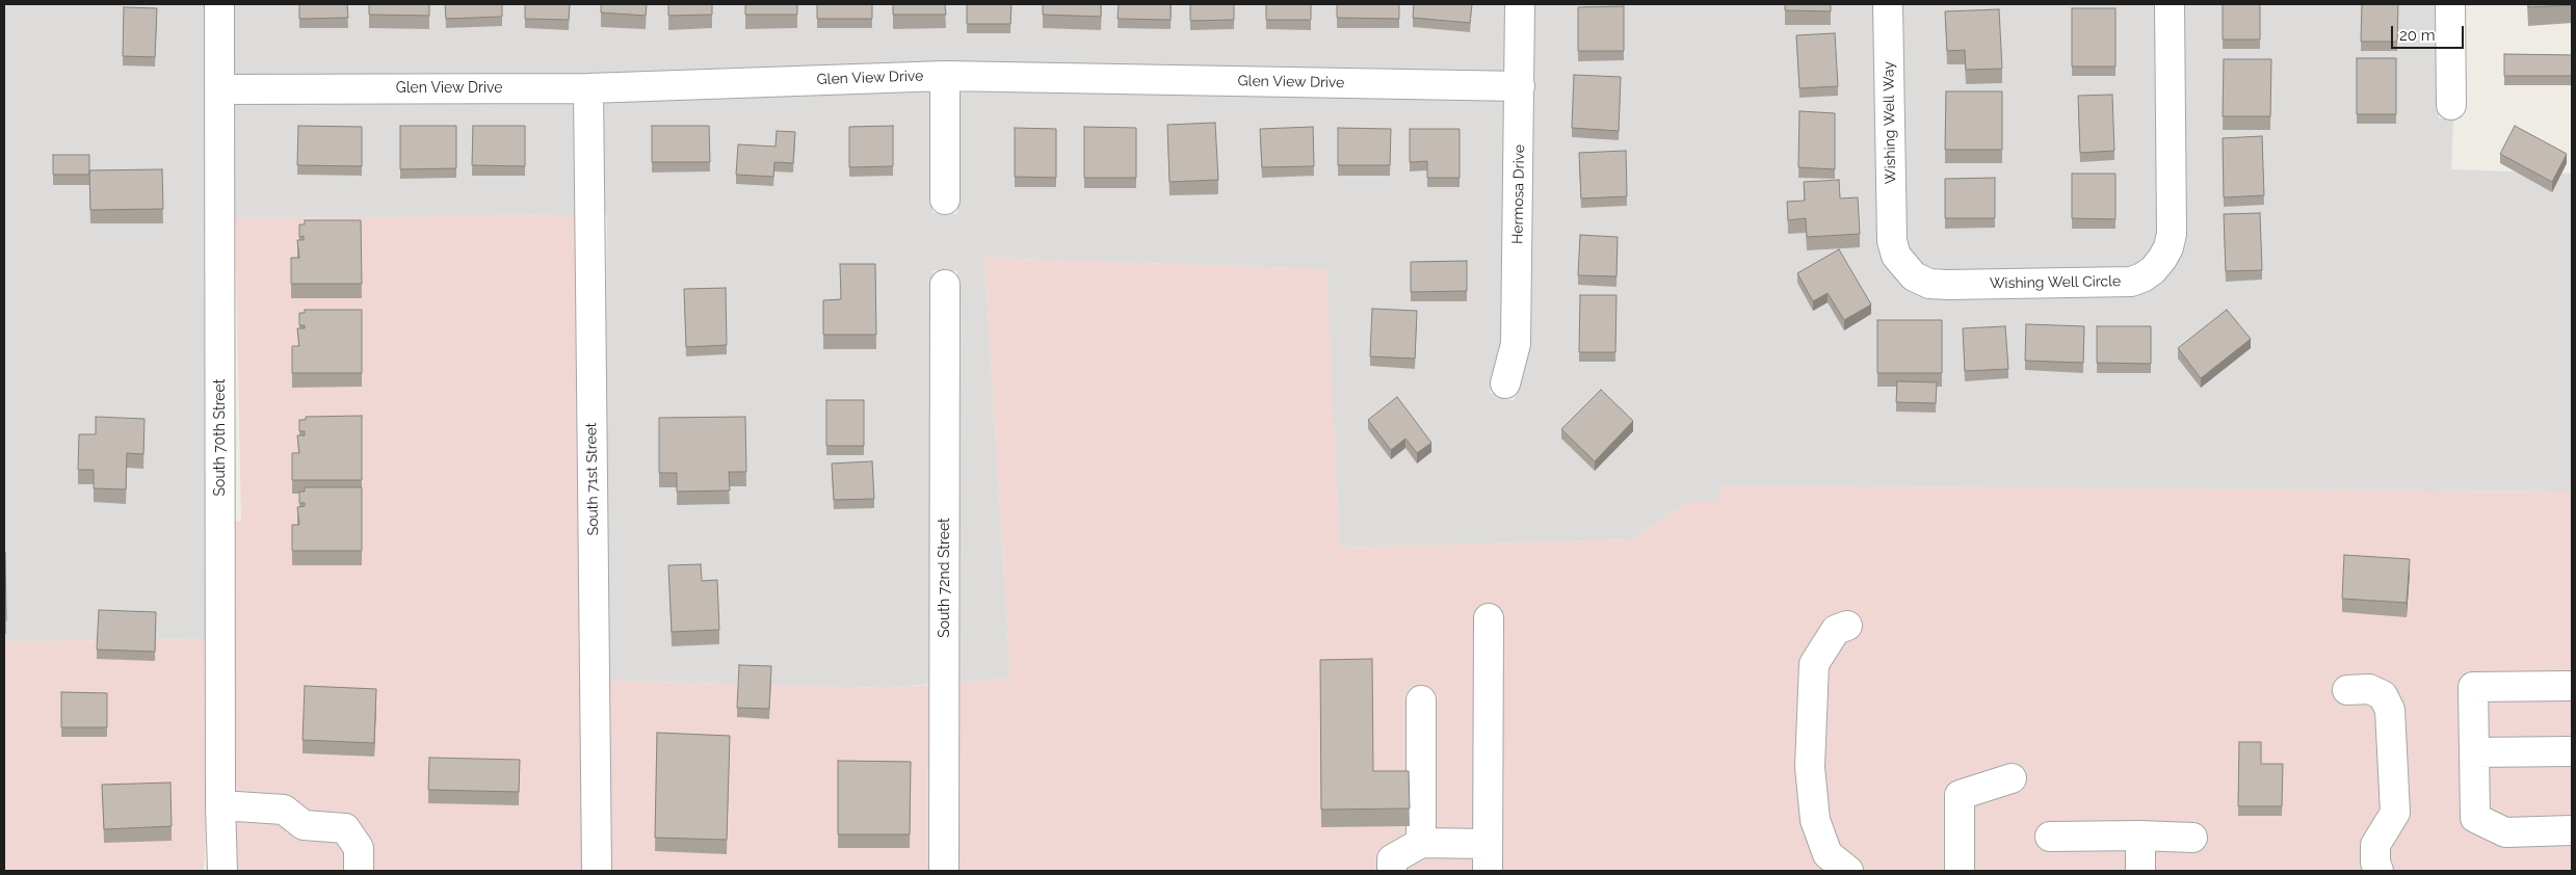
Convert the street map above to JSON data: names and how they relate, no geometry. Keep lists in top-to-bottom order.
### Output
{
  "streets": {
    "street": [
      "Glen View Drive",
      "Wishing Well Way",
      "Hermosa Drive",
      "Wishing Well Circle",
      "South 70th Street",
      "South 71st Street",
      "South 72nd Street"
    ]
  },
  "crossings": [
    ["Glen View Drive", "Hermosa Drive"],
    ["Glen View Drive", "South 70th Street"],
    ["Glen View Drive", "South 71st Street"],
    ["Wishing Well Way", "Wishing Well Circle"]
  ],
  "scale_bar": "20 m"
}
